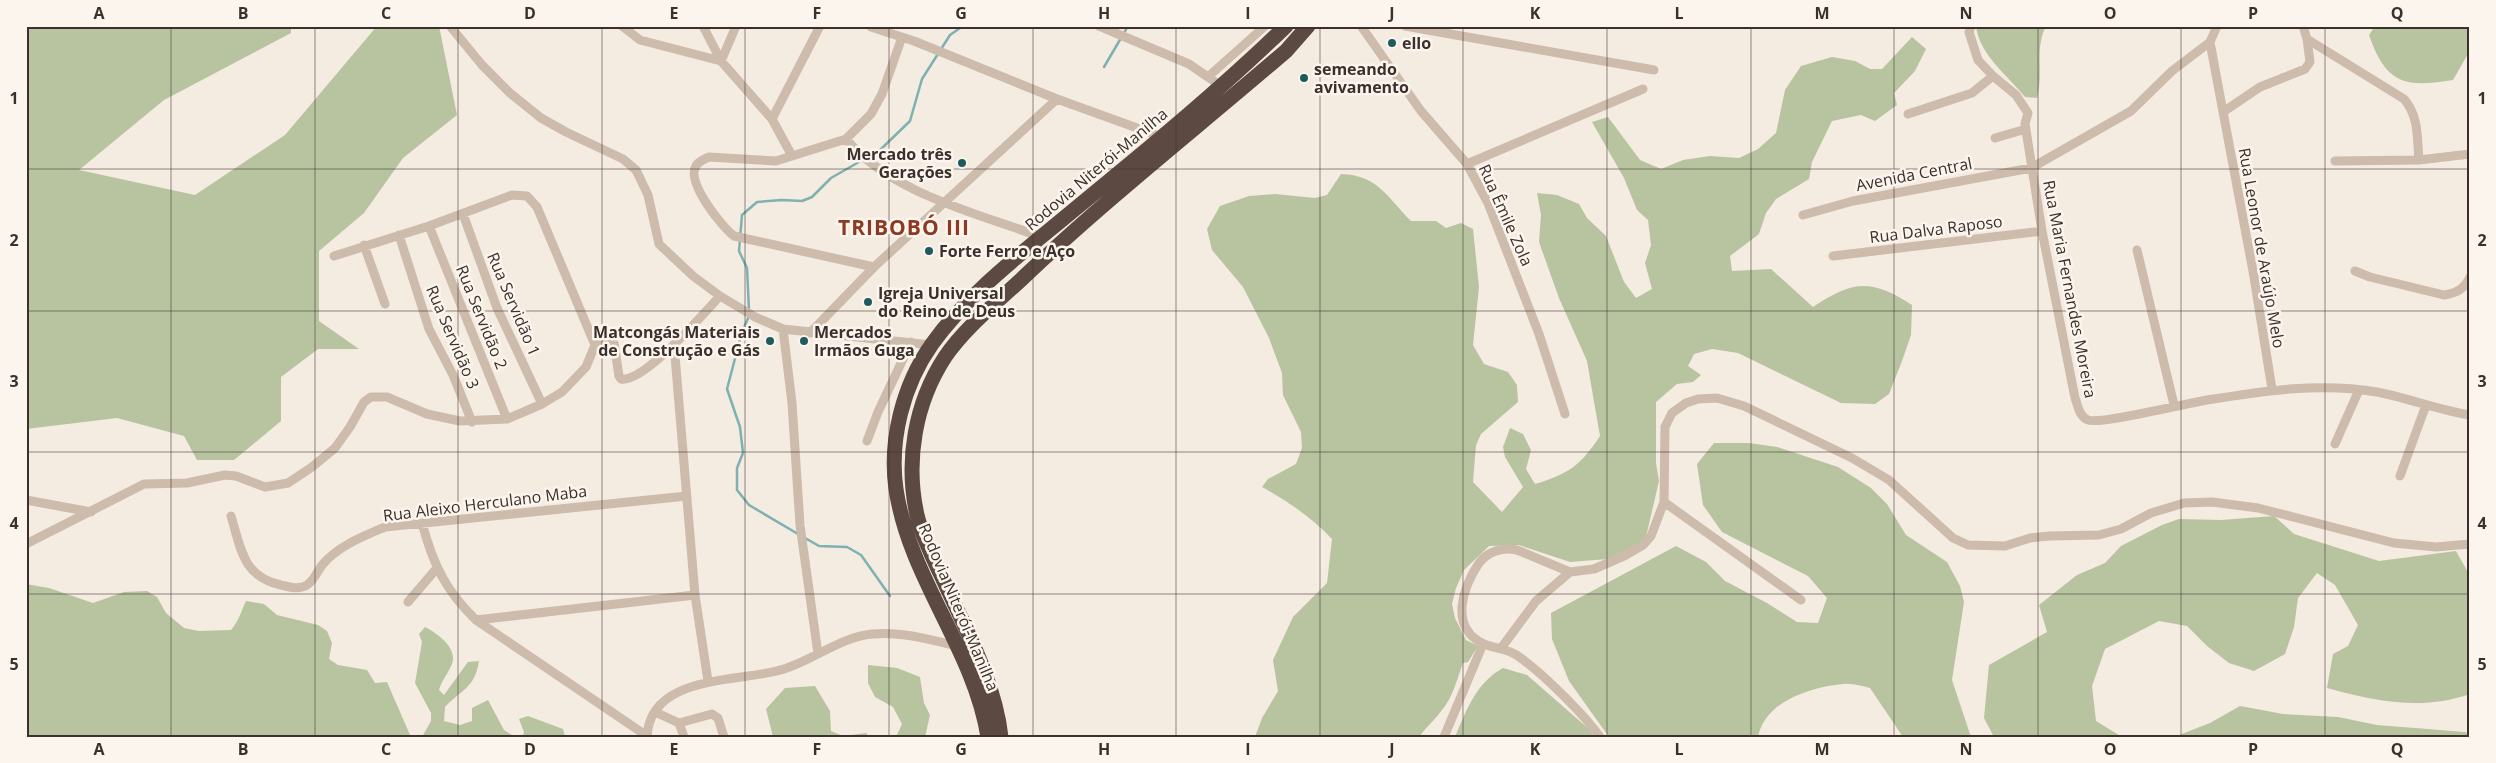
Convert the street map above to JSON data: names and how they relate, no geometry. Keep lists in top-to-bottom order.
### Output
{
  "streets": {
    "highway": ["Rodovia Niterói-Manilha"],
    "street": [
      "Avenida Central",
      "Rua Êmile Zola",
      "Rua Dalva Raposo",
      "Rua Leonor de Araújo Melo",
      "Rua Maria Fernandes Moreira",
      "Rua Servidão 1",
      "Rua Servidão 2",
      "Rua Servidão 3",
      "Rua Aleixo Herculano Maba"
    ]
  },
  "crossings": [
    ["Avenida Central", "Rua Maria Fernandes Moreira"],
    ["Rua Dalva Raposo", "Rua Maria Fernandes Moreira"],
    ["Rua Leonor de Araújo Melo", "Rua Maria Fernandes Moreira"]
  ],
  "districts": ["TRIBOBÓ III"],
  "places": [
    "ello",
    "semeando avivamento",
    "Mercado três Gerações",
    "Forte Ferro e Aço",
    "Igreja Universal do Reino de Deus",
    "Matcongás Materiais de Construção e Gás",
    "Mercados Irmãos Guga"
  ],
  "grid": {
    "columns": [
      "A",
      "B",
      "C",
      "D",
      "E",
      "F",
      "G",
      "H",
      "I",
      "J",
      "K",
      "L",
      "M",
      "N",
      "O",
      "P",
      "Q"
    ],
    "rows": [
      "1",
      "2",
      "3",
      "4",
      "5"
    ]
  }
}
